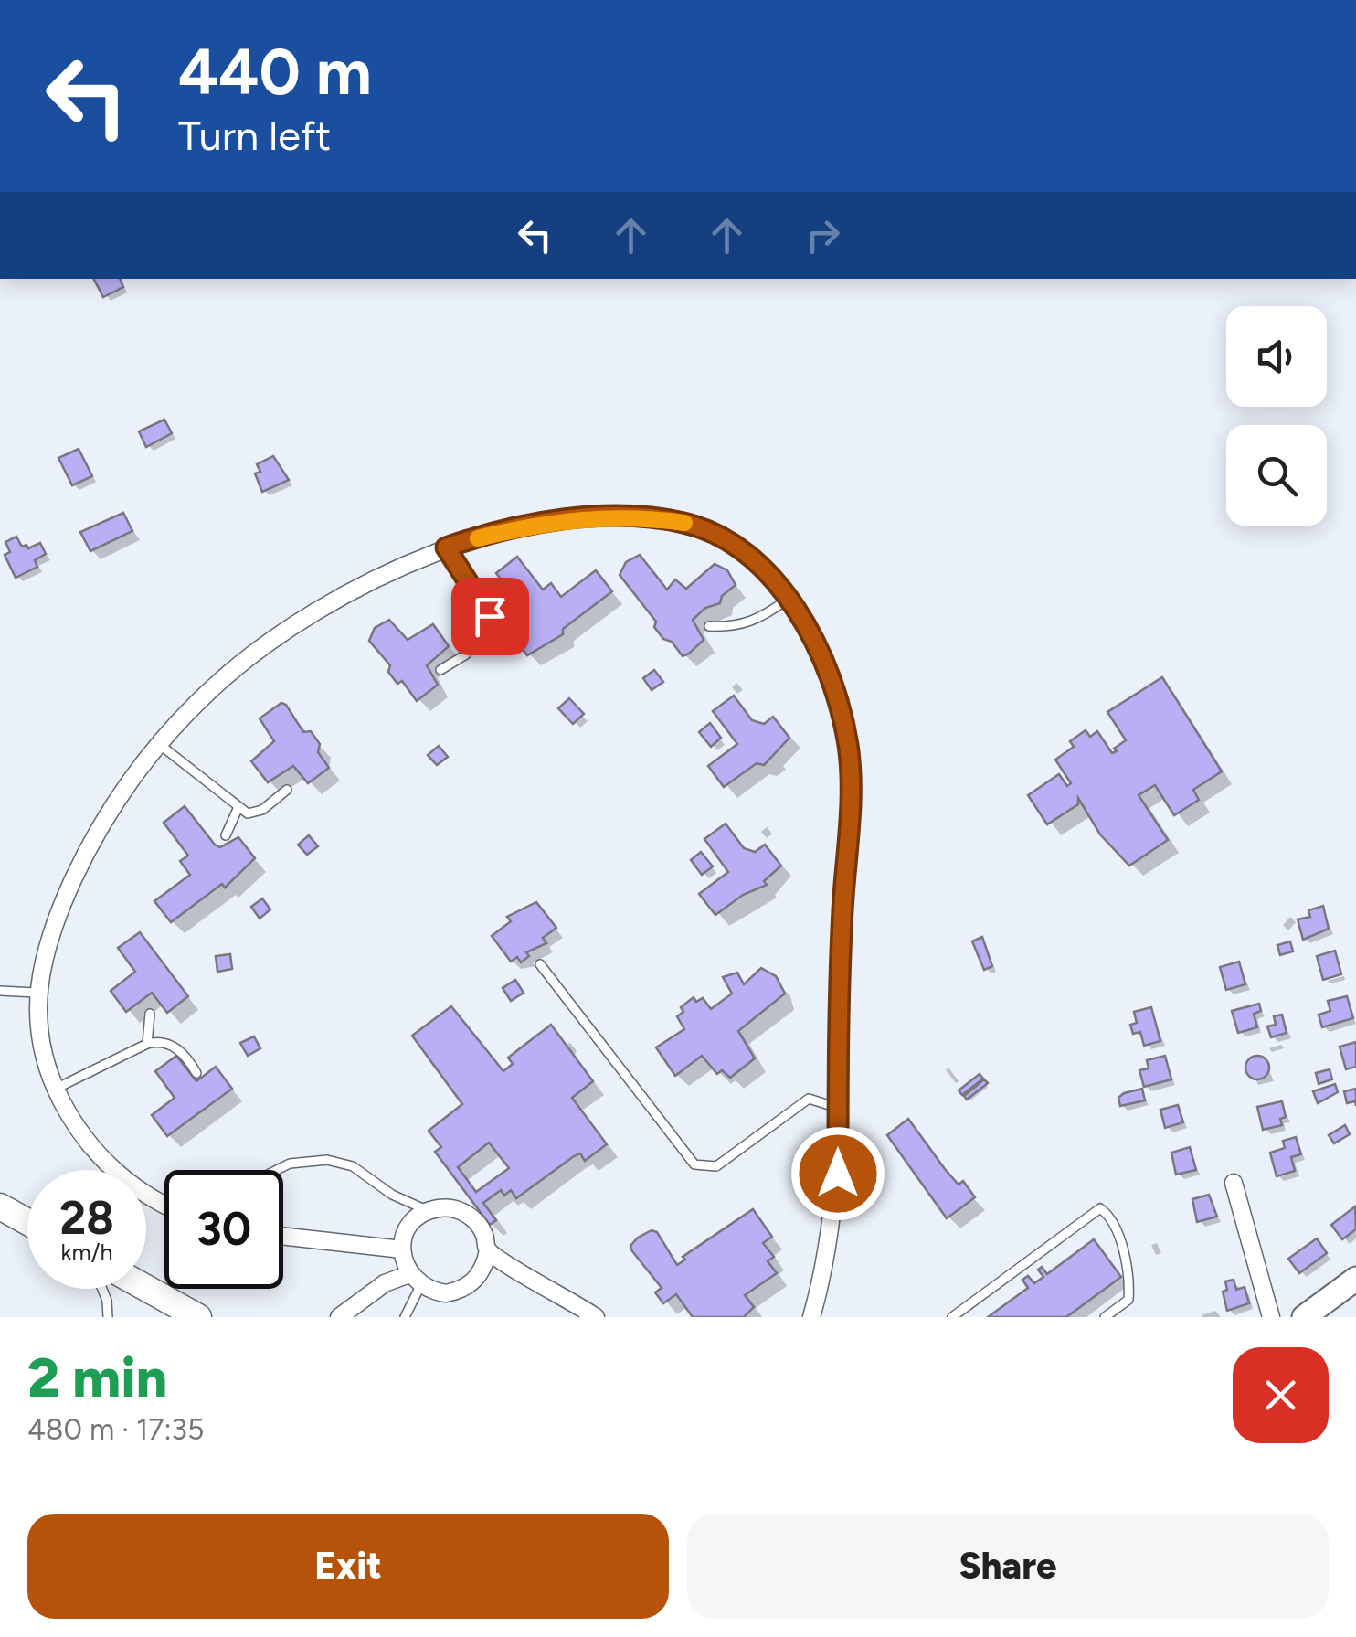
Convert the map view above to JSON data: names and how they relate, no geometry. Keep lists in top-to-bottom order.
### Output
{
  "page": {
    "turn": ["440 m", "Turn left"],
    "speed": "28 km/h",
    "limit": "30",
    "heading": ["2 min", "480 m · 17:35"],
    "buttons": ["Exit", "Share"]
  }
}
